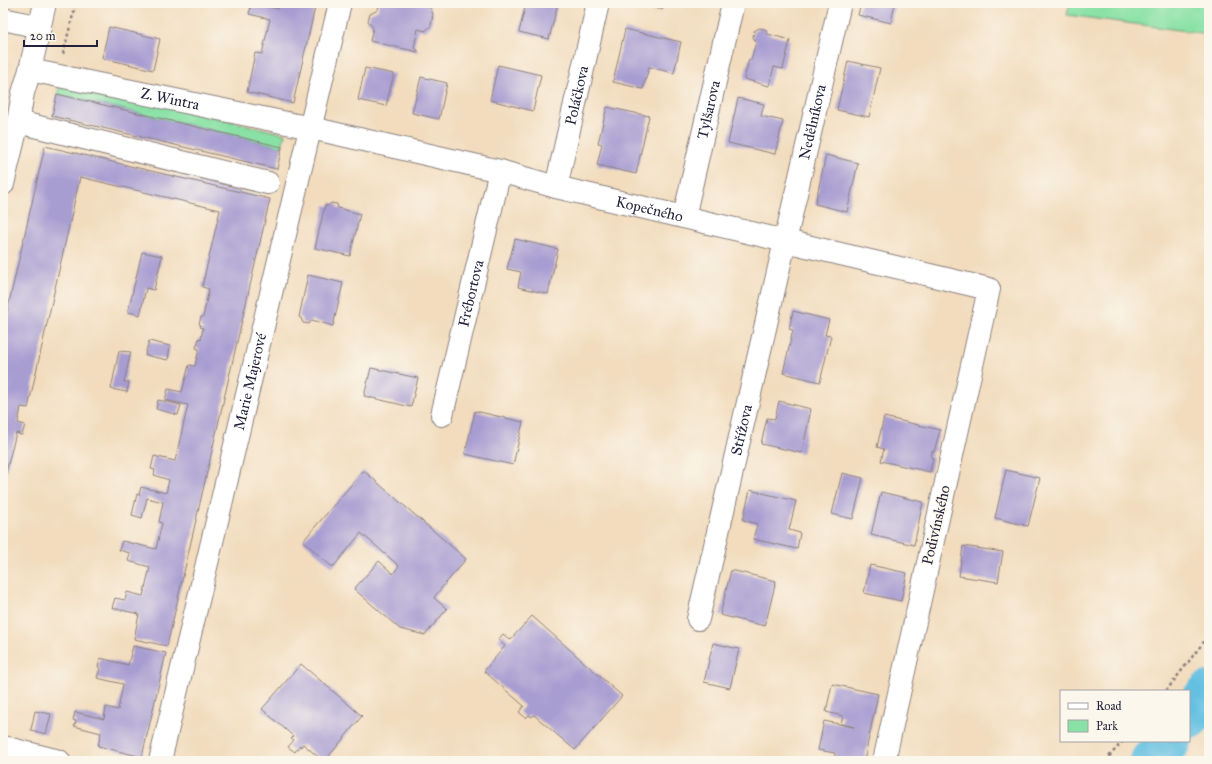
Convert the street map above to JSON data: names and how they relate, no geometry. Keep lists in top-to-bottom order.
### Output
{
  "streets": {
    "street": [
      "Poláčkova",
      "Z. Wintra",
      "Tylšarova",
      "Nedělníkova",
      "Kopečného",
      "Frébortova",
      "Marie Majerové",
      "Střížova",
      "Podivínského"
    ]
  },
  "crossings": [
    ["Poláčkova", "Kopečného"],
    ["Z. Wintra", "Kopečného"],
    ["Z. Wintra", "Marie Majerové"],
    ["Tylšarova", "Kopečného"],
    ["Nedělníkova", "Kopečného"],
    ["Nedělníkova", "Střížova"],
    ["Kopečného", "Frébortova"],
    ["Kopečného", "Marie Majerové"],
    ["Kopečného", "Střížova"],
    ["Kopečného", "Podivínského"]
  ],
  "legend": ["Road", "Park"],
  "scale_bar": "20 m"
}
